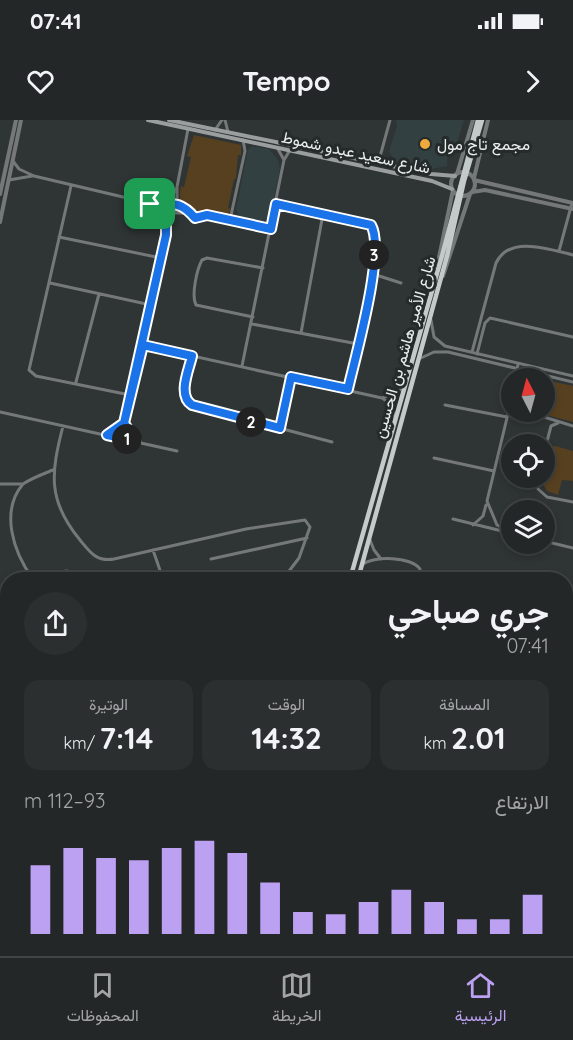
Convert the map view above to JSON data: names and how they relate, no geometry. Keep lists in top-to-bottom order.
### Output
{
  "streets": {
    "highway": ["شارع الأمير هاشم بن الحسين"],
    "main road": ["شارع سعيد عبدو شموط"]
  },
  "places": ["مجمع تاج مول"],
  "north": "top",
  "page": {
    "status": "07:41",
    "header": "Tempo",
    "pins": ["3", "2", "1"],
    "heading": ["جري صباحي", "07:41"],
    "stats": [
      ["المسافة", "2.01 km"],
      ["الوقت", "14:32"],
      ["الوتيرة", "7:14 /km"]
    ],
    "chart": ["الارتفاع", "93–112 m"],
    "tabs": ["الرئيسية", "الخريطة", "المحفوظات"]
  }
}
